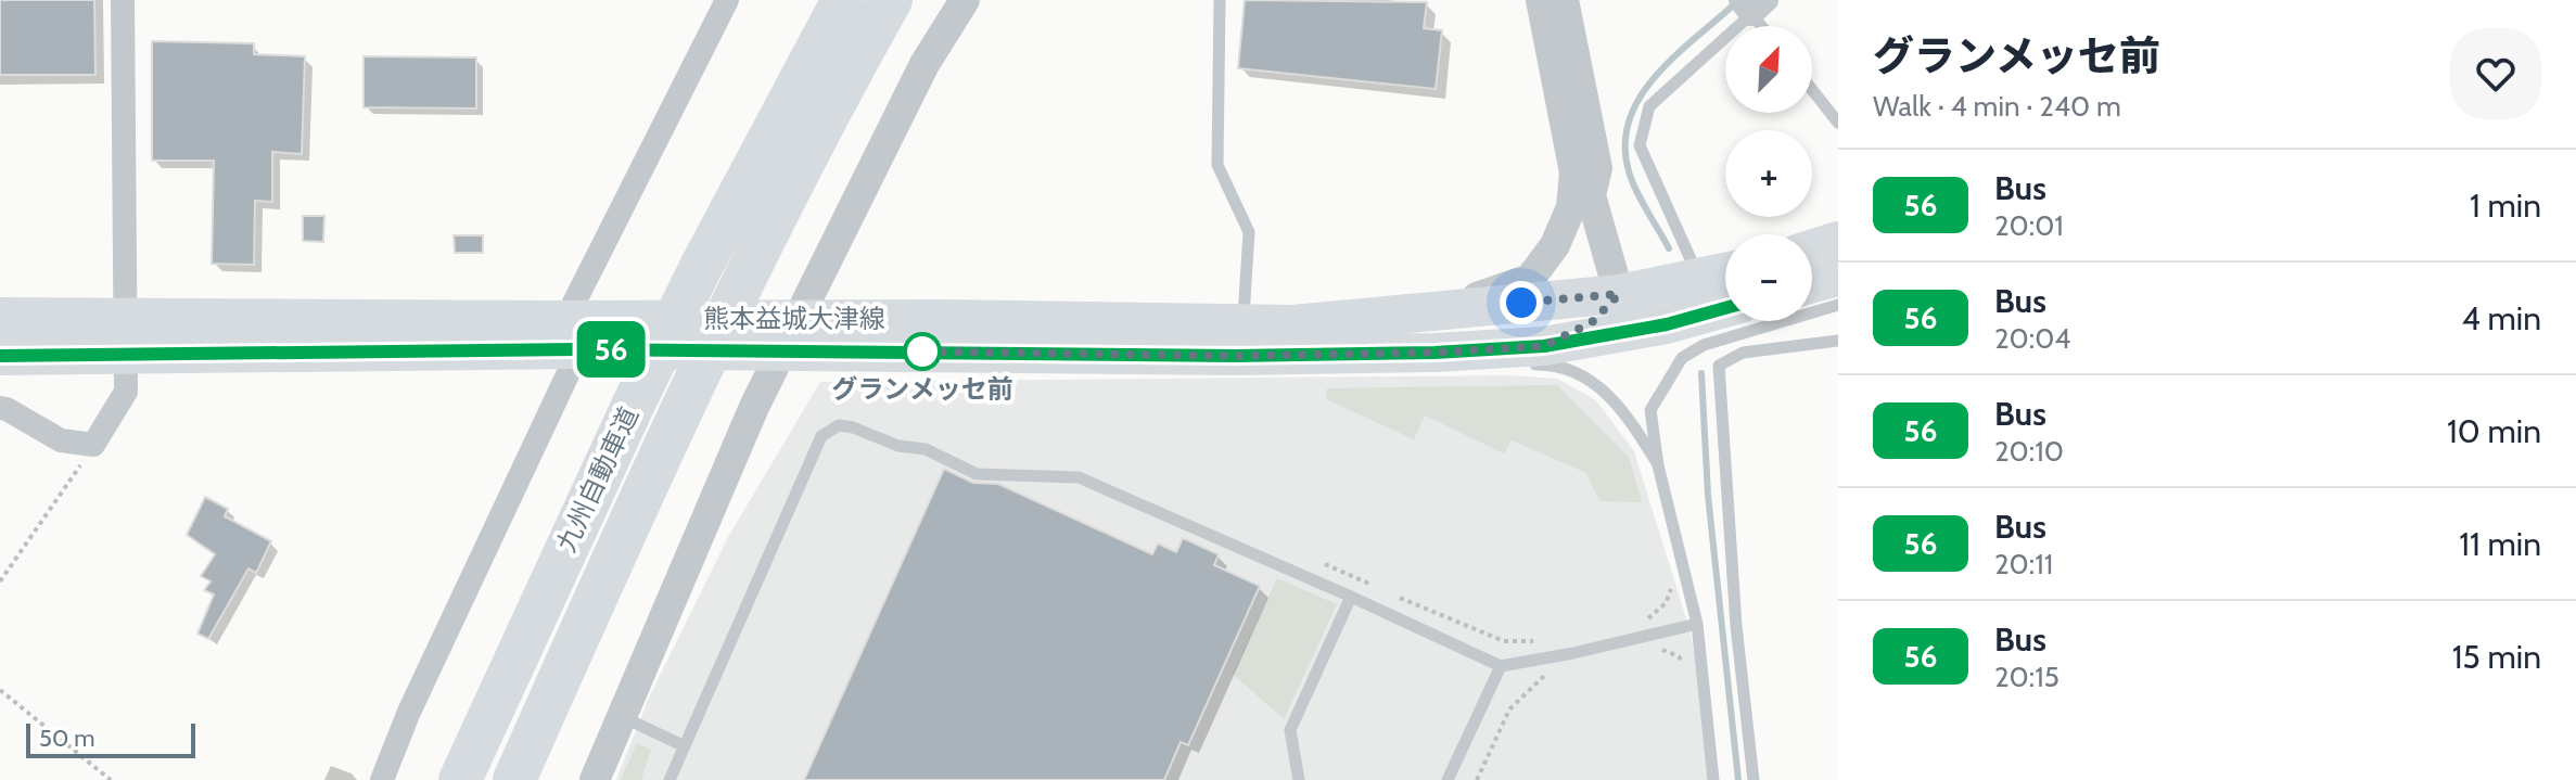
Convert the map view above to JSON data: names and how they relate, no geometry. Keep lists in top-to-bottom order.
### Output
{
  "streets": {
    "highway": ["九州自動車道"],
    "main road": ["熊本益城大津線"]
  },
  "places": ["グランメッセ前"],
  "lines": ["bus line 56"],
  "scale_bar": "50 m",
  "north": "top right",
  "page": {
    "on_map": "56",
    "heading": ["グランメッセ前", "Walk · 4 min · 240 m"],
    "map_buttons": ["+", "−"],
    "list": [
      {
        "mark": "56",
        "name": "Bus",
        "note": "20:01",
        "value": "1 min"
      },
      {
        "mark": "56",
        "name": "Bus",
        "note": "20:04",
        "value": "4 min"
      },
      {
        "mark": "56",
        "name": "Bus",
        "note": "20:10",
        "value": "10 min"
      },
      {
        "mark": "56",
        "name": "Bus",
        "note": "20:11",
        "value": "11 min"
      },
      {
        "mark": "56",
        "name": "Bus",
        "note": "20:15",
        "value": "15 min"
      }
    ],
    "scale": "50 m"
  }
}
